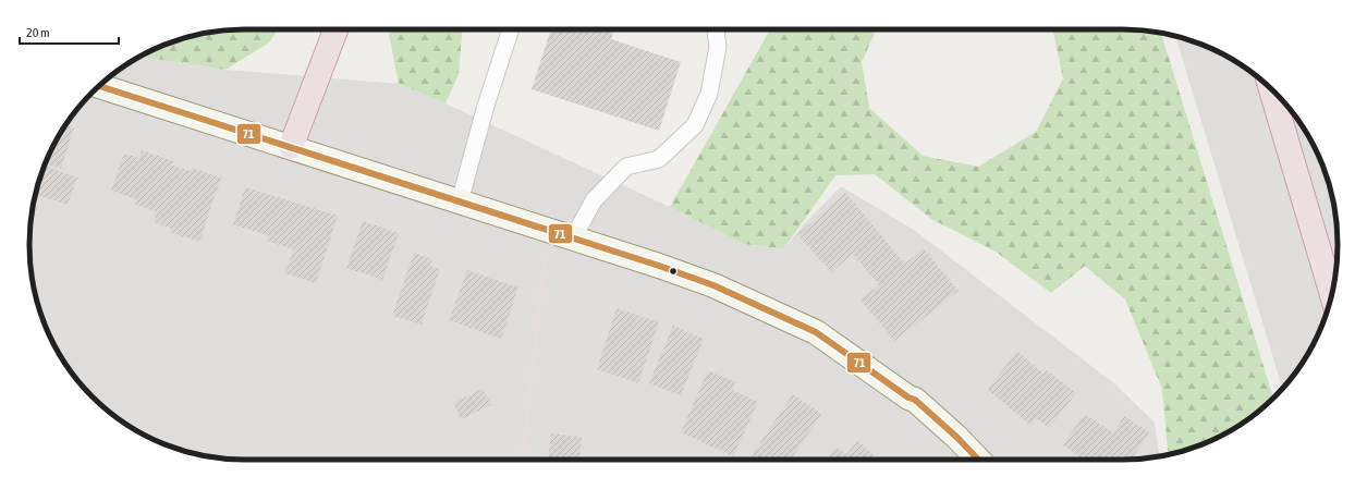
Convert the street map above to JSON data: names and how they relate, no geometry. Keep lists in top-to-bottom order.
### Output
{
  "lines": ["transit line 71"],
  "scale_bar": "20 m"
}
